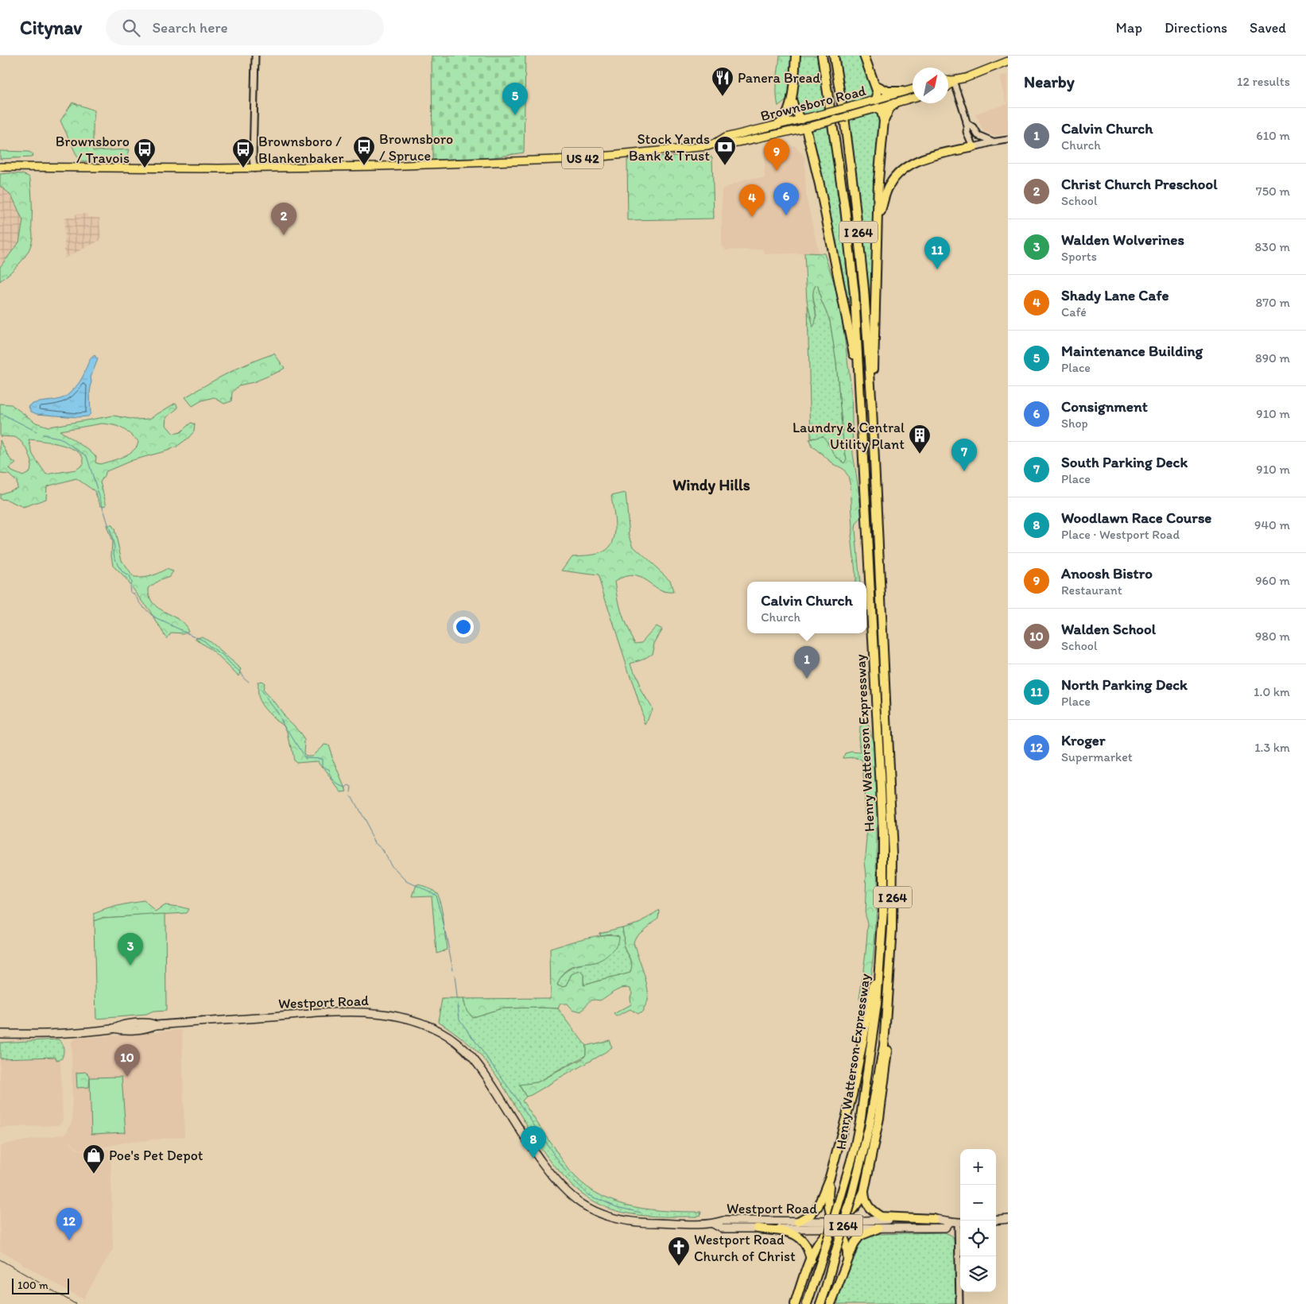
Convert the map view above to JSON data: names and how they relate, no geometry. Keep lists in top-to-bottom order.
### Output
{
  "streets": {
    "highway": ["I 264", "Henry Watterson Expressway"],
    "main road": ["Brownsboro Road", "US 42", "Westport Road"]
  },
  "districts": ["Windy Hills"],
  "places": {
    "restaurant": ["Panera Bread"],
    "bus stop": ["Brownsboro / Spruce", "Brownsboro / Travois", "Brownsboro / Blankenbaker"],
    "bank": ["Stock Yards Bank & Trust"],
    "building": ["Laundry & Central Utility Plant"],
    "shop": ["Poe's Pet Depot"],
    "church": ["Westport Road Church of Christ"]
  },
  "scale_bar": "100 m",
  "north": "top right",
  "page": {
    "header": "Citynav",
    "search": "Search here",
    "nav": ["Map", "Directions", "Saved"],
    "heading": ["Nearby", "12 results"],
    "pins": [
      "5",
      "9",
      "6",
      "4",
      "2",
      "11",
      "7",
      "1",
      "3",
      "10",
      "8",
      "12"
    ],
    "list": [
      {
        "mark": "1",
        "name": "Calvin Church",
        "note": "Church",
        "value": "610 m"
      },
      {
        "mark": "2",
        "name": "Christ Church Preschool",
        "note": "School",
        "value": "750 m"
      },
      {
        "mark": "3",
        "name": "Walden Wolverines",
        "note": "Sports",
        "value": "830 m"
      },
      {
        "mark": "4",
        "name": "Shady Lane Cafe",
        "note": "Café",
        "value": "870 m"
      },
      {
        "mark": "5",
        "name": "Maintenance Building",
        "note": "Place",
        "value": "890 m"
      },
      {
        "mark": "6",
        "name": "Consignment",
        "note": "Shop",
        "value": "910 m"
      },
      {
        "mark": "7",
        "name": "South Parking Deck",
        "note": "Place",
        "value": "910 m"
      },
      {
        "mark": "8",
        "name": "Woodlawn Race Course",
        "note": "Place · Westport Road",
        "value": "940 m"
      },
      {
        "mark": "9",
        "name": "Anoosh Bistro",
        "note": "Restaurant",
        "value": "960 m"
      },
      {
        "mark": "10",
        "name": "Walden School",
        "note": "School",
        "value": "980 m"
      },
      {
        "mark": "11",
        "name": "North Parking Deck",
        "note": "Place",
        "value": "1.0 km"
      },
      {
        "mark": "12",
        "name": "Kroger",
        "note": "Supermarket",
        "value": "1.3 km"
      }
    ],
    "popup": ["Calvin Church", "Church"],
    "map_buttons": ["+", "−"],
    "scale": "100 m"
  }
}
